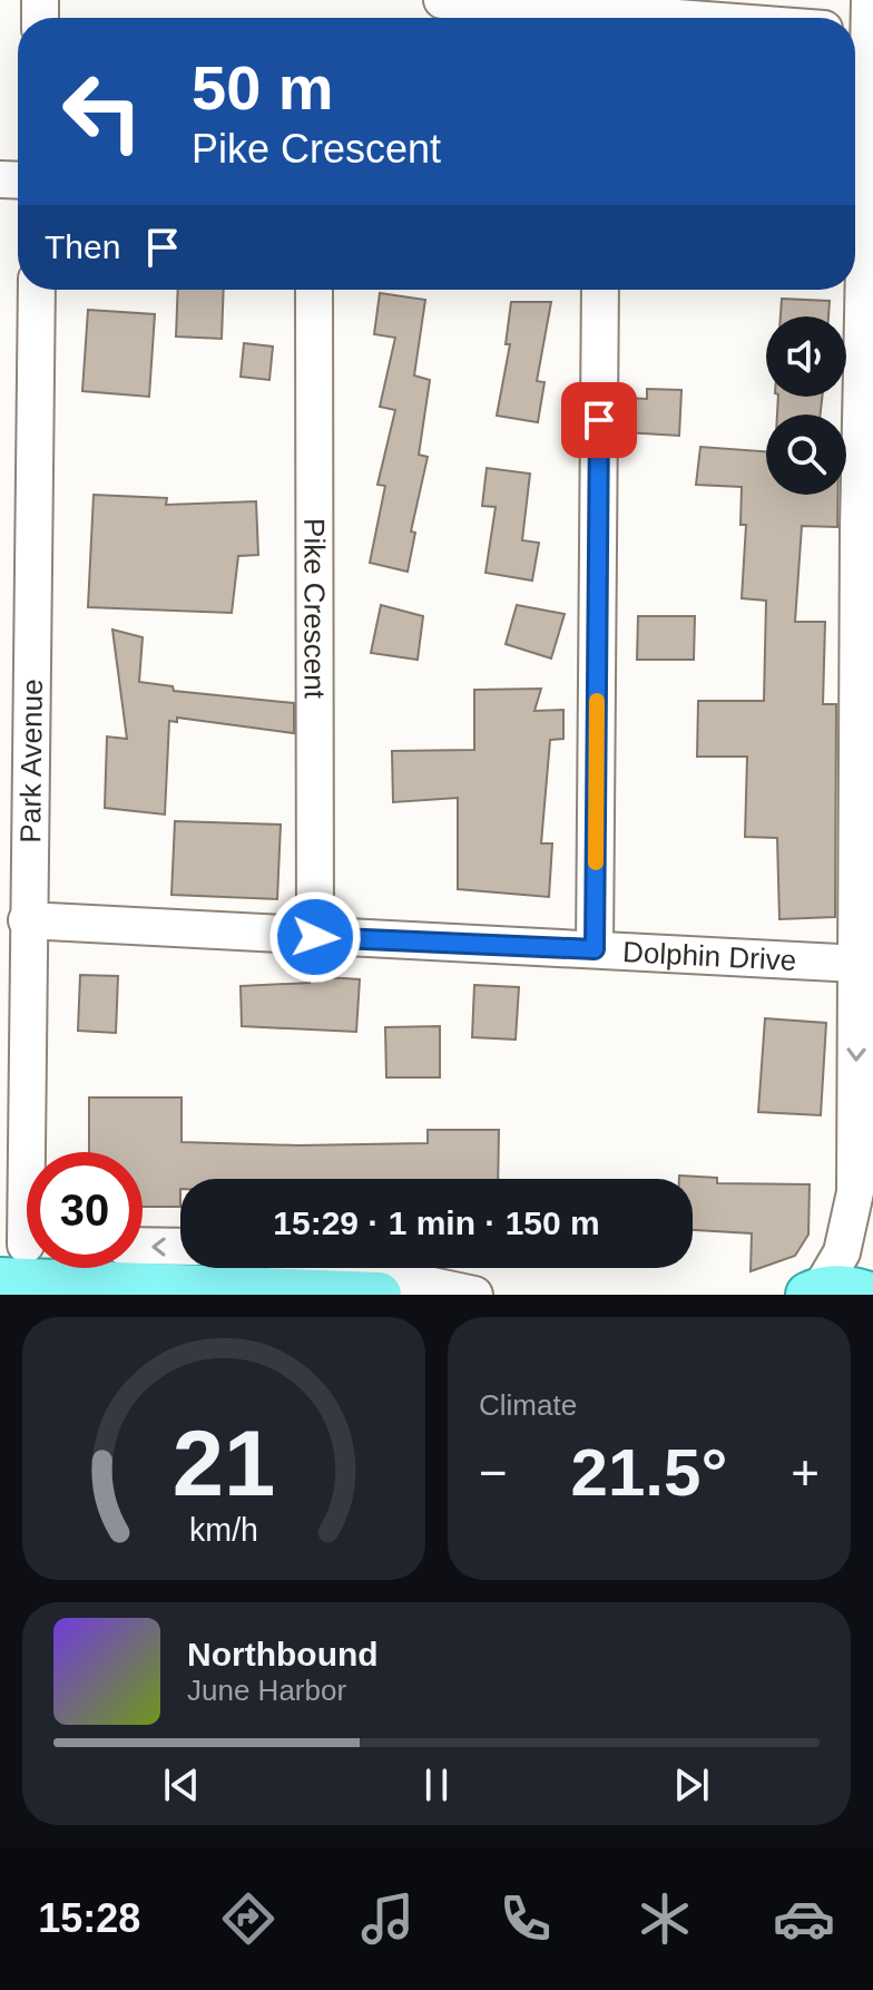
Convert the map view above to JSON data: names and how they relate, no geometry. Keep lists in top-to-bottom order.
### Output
{
  "streets": {
    "street": ["Pike Crescent", "Park Avenue", "Dolphin Drive"]
  },
  "crossings": [
    ["Pike Crescent", "Dolphin Drive"],
    ["Park Avenue", "Dolphin Drive"]
  ],
  "page": {
    "turn": ["50 m", "Pike Crescent"],
    "then": "Then",
    "limit": "30",
    "trip": "15:29 · 1 min · 150 m",
    "tile": "Climate",
    "heat": ["−", "21.5°", "+"],
    "song": ["Northbound", "June Harbor"],
    "tabs": "15:28",
    "gauge": ["21", "km/h"]
  }
}
